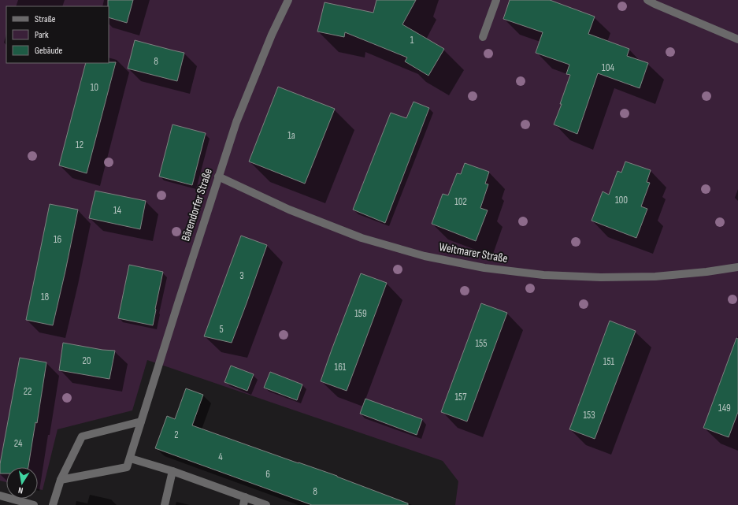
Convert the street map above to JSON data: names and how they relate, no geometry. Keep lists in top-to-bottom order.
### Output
{
  "streets": {
    "street": ["Bärendorfer Straße", "Weitmarer Straße"]
  },
  "crossings": [
    ["Bärendorfer Straße", "Weitmarer Straße"]
  ],
  "house_numbers": [
    "1",
    "8",
    "104",
    "10",
    "1a",
    "12",
    "100",
    "102",
    "14",
    "16",
    "3",
    "18",
    "159",
    "5",
    "155",
    "20",
    "151",
    "161",
    "22",
    "157",
    "149",
    "153",
    "2",
    "24",
    "4",
    "6",
    "8"
  ],
  "legend": ["Straße", "Park", "Gebäude"],
  "north": "bottom"
}
